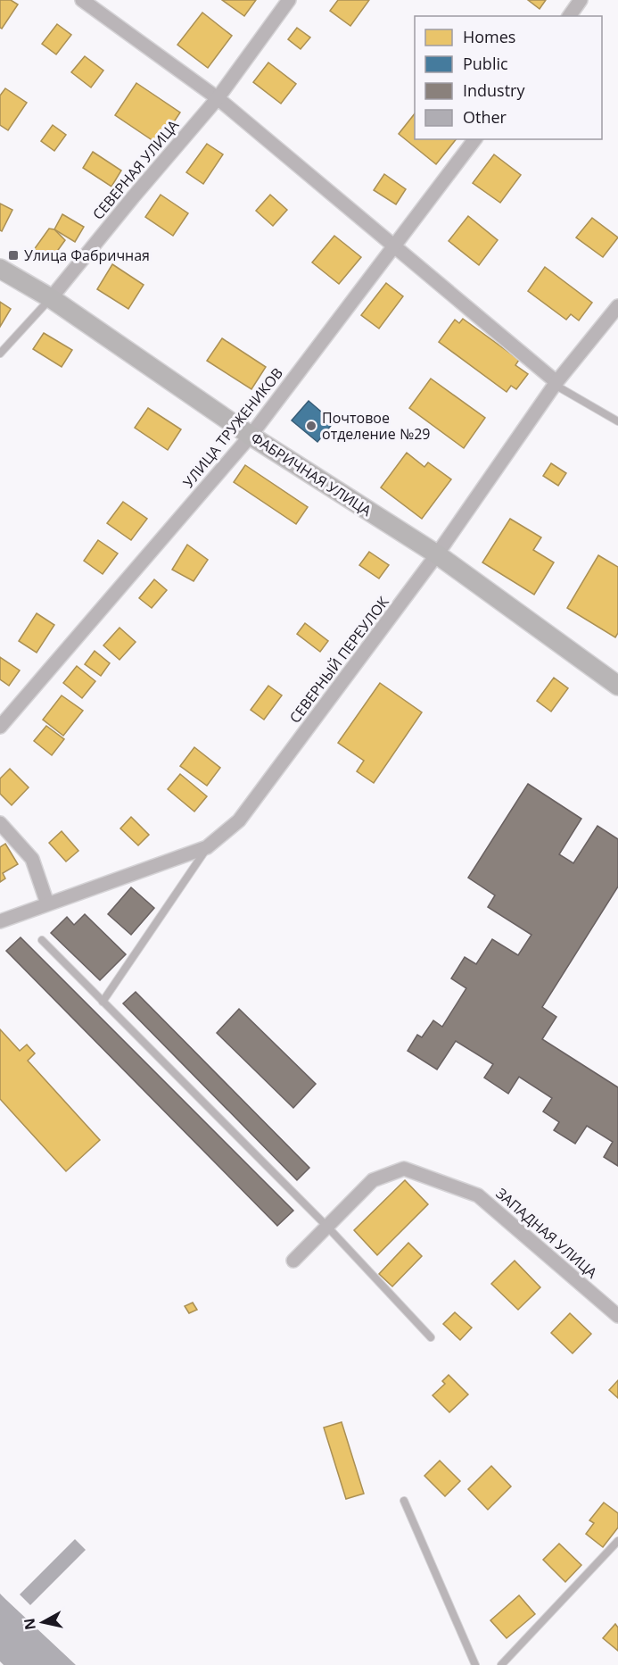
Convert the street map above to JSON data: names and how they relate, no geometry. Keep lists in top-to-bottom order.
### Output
{
  "streets": {
    "street": [
      "СЕВЕРНАЯ УЛИЦА",
      "УЛИЦА ТРУЖЕНИКОВ",
      "ФАБРИЧНАЯ УЛИЦА",
      "СЕВЕРНЫЙ ПЕРЕУЛОК",
      "ЗАПАДНАЯ УЛИЦА"
    ]
  },
  "crossings": [
    ["СЕВЕРНАЯ УЛИЦА", "ФАБРИЧНАЯ УЛИЦА"],
    ["УЛИЦА ТРУЖЕНИКОВ", "ФАБРИЧНАЯ УЛИЦА"],
    ["ФАБРИЧНАЯ УЛИЦА", "СЕВЕРНЫЙ ПЕРЕУЛОК"]
  ],
  "places": {
    "transit": ["Улица Фабричная"],
    "other": ["Почтовое отделение №29"]
  },
  "legend": [
    "Homes",
    "Public",
    "Industry",
    "Other"
  ],
  "north": "left"
}
